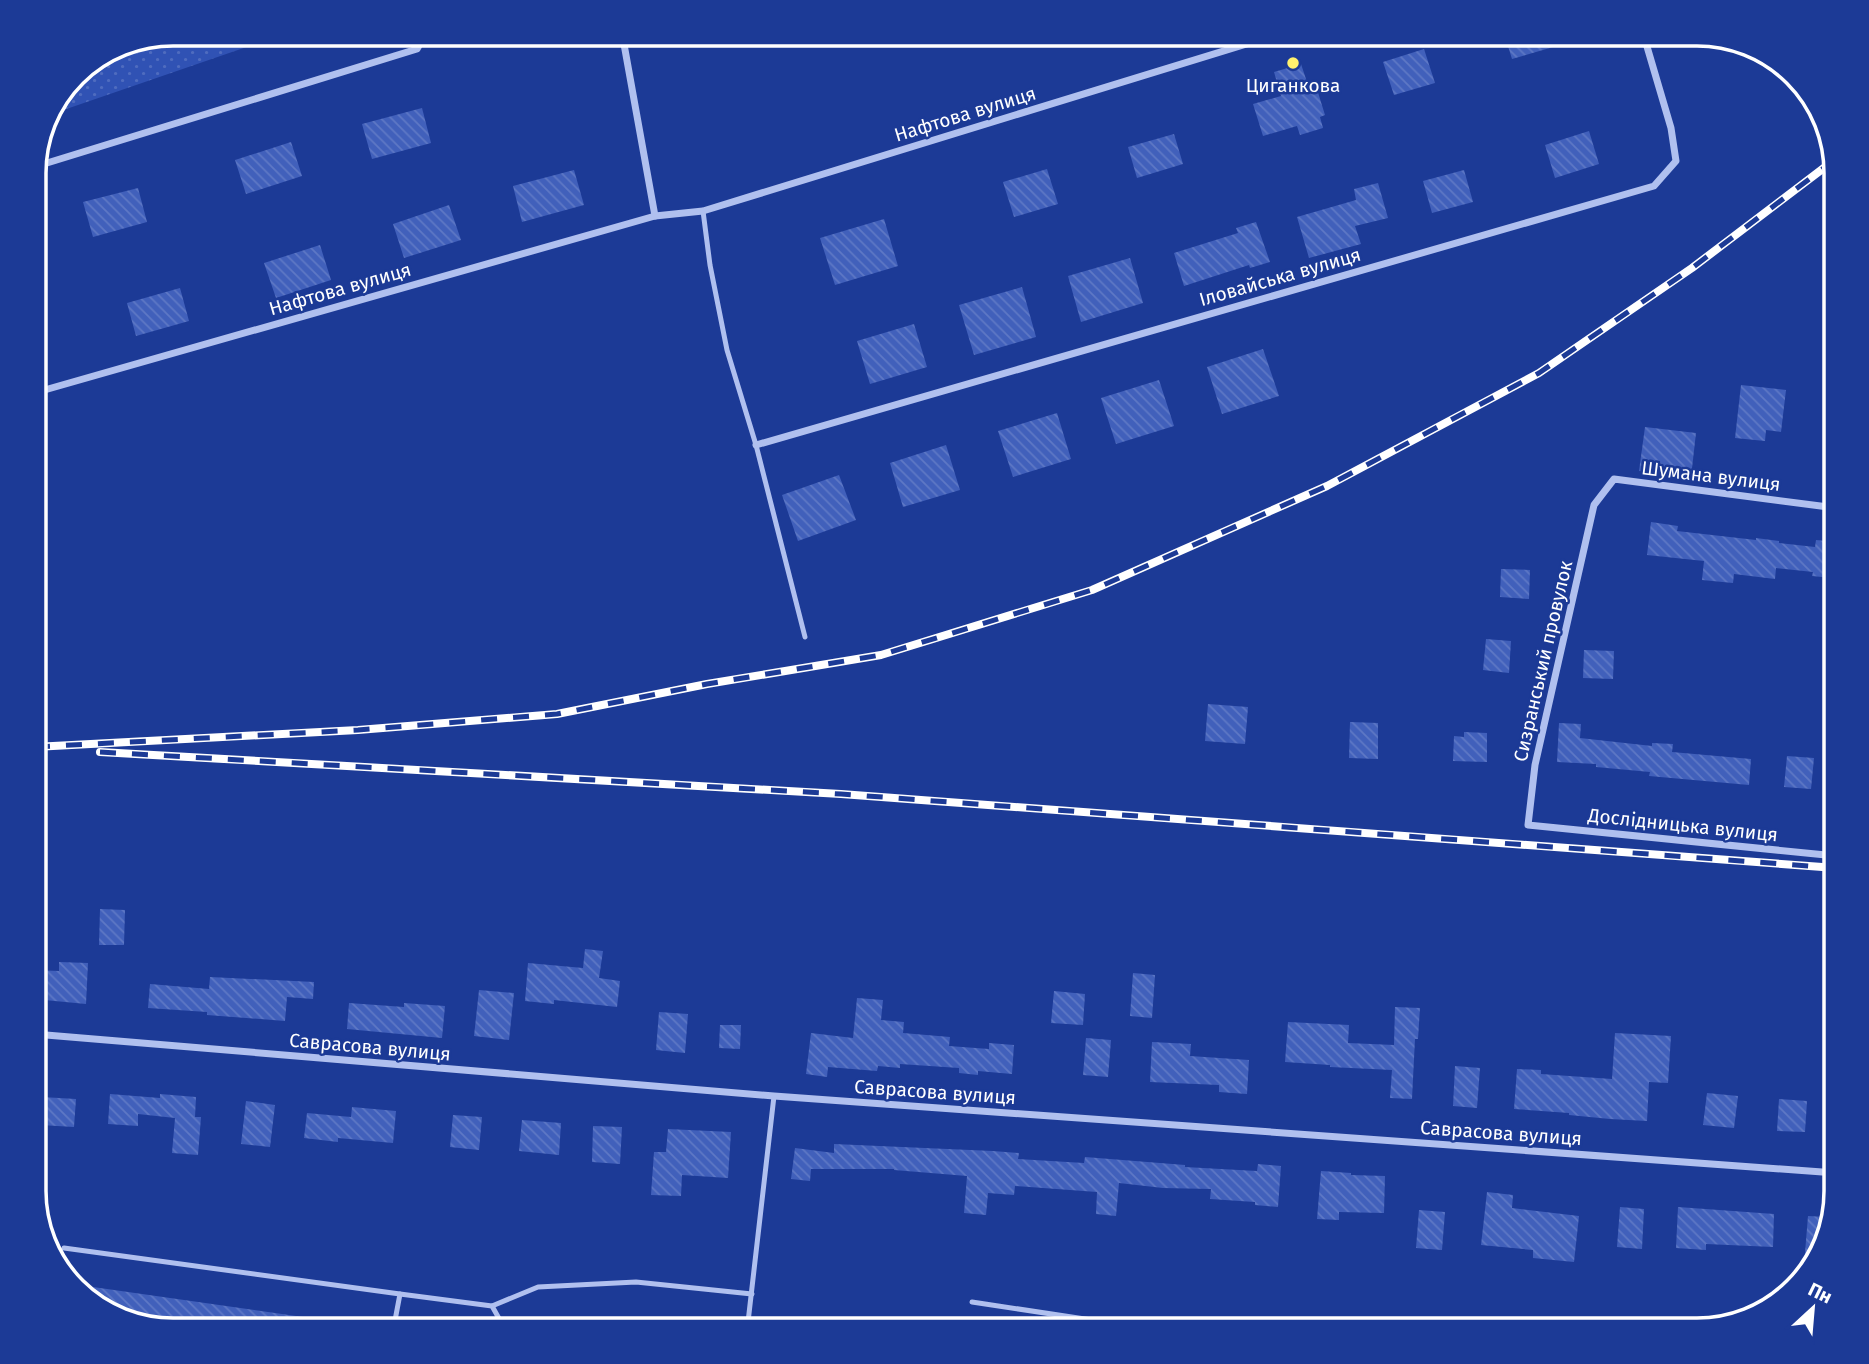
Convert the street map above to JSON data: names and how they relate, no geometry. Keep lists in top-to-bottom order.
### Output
{
  "streets": {
    "street": [
      "Нафтова вулиця",
      "Іловайська вулиця",
      "Шумана вулиця",
      "Сизранський провулок",
      "Дослідницька вулиця",
      "Саврасова вулиця"
    ]
  },
  "crossings": [
    ["Шумана вулиця", "Сизранський провулок"],
    ["Сизранський провулок", "Дослідницька вулиця"]
  ],
  "places": ["Циганкова"],
  "north": "top right"
}
